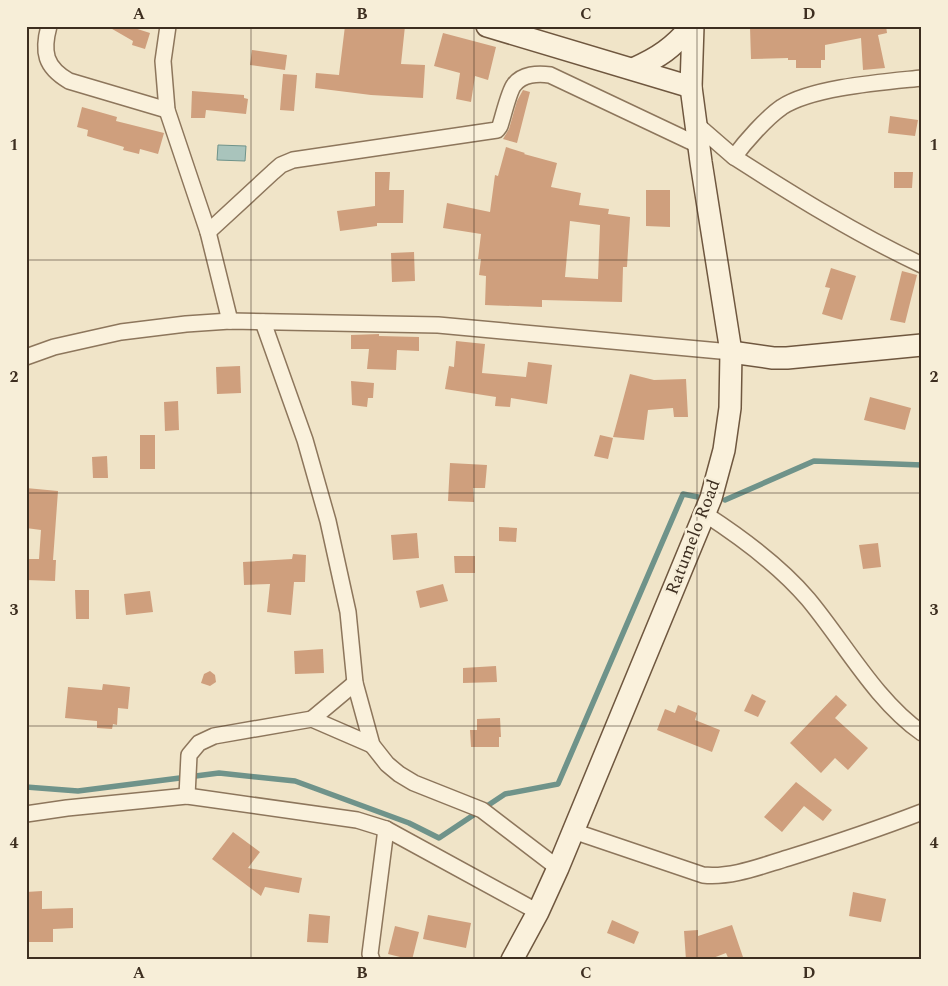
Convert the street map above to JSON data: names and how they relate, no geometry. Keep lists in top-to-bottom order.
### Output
{
  "streets": {
    "street": ["Ratumelo Road"]
  },
  "grid": {
    "columns": [
      "A",
      "B",
      "C",
      "D"
    ],
    "rows": [
      "1",
      "2",
      "3",
      "4"
    ]
  }
}
